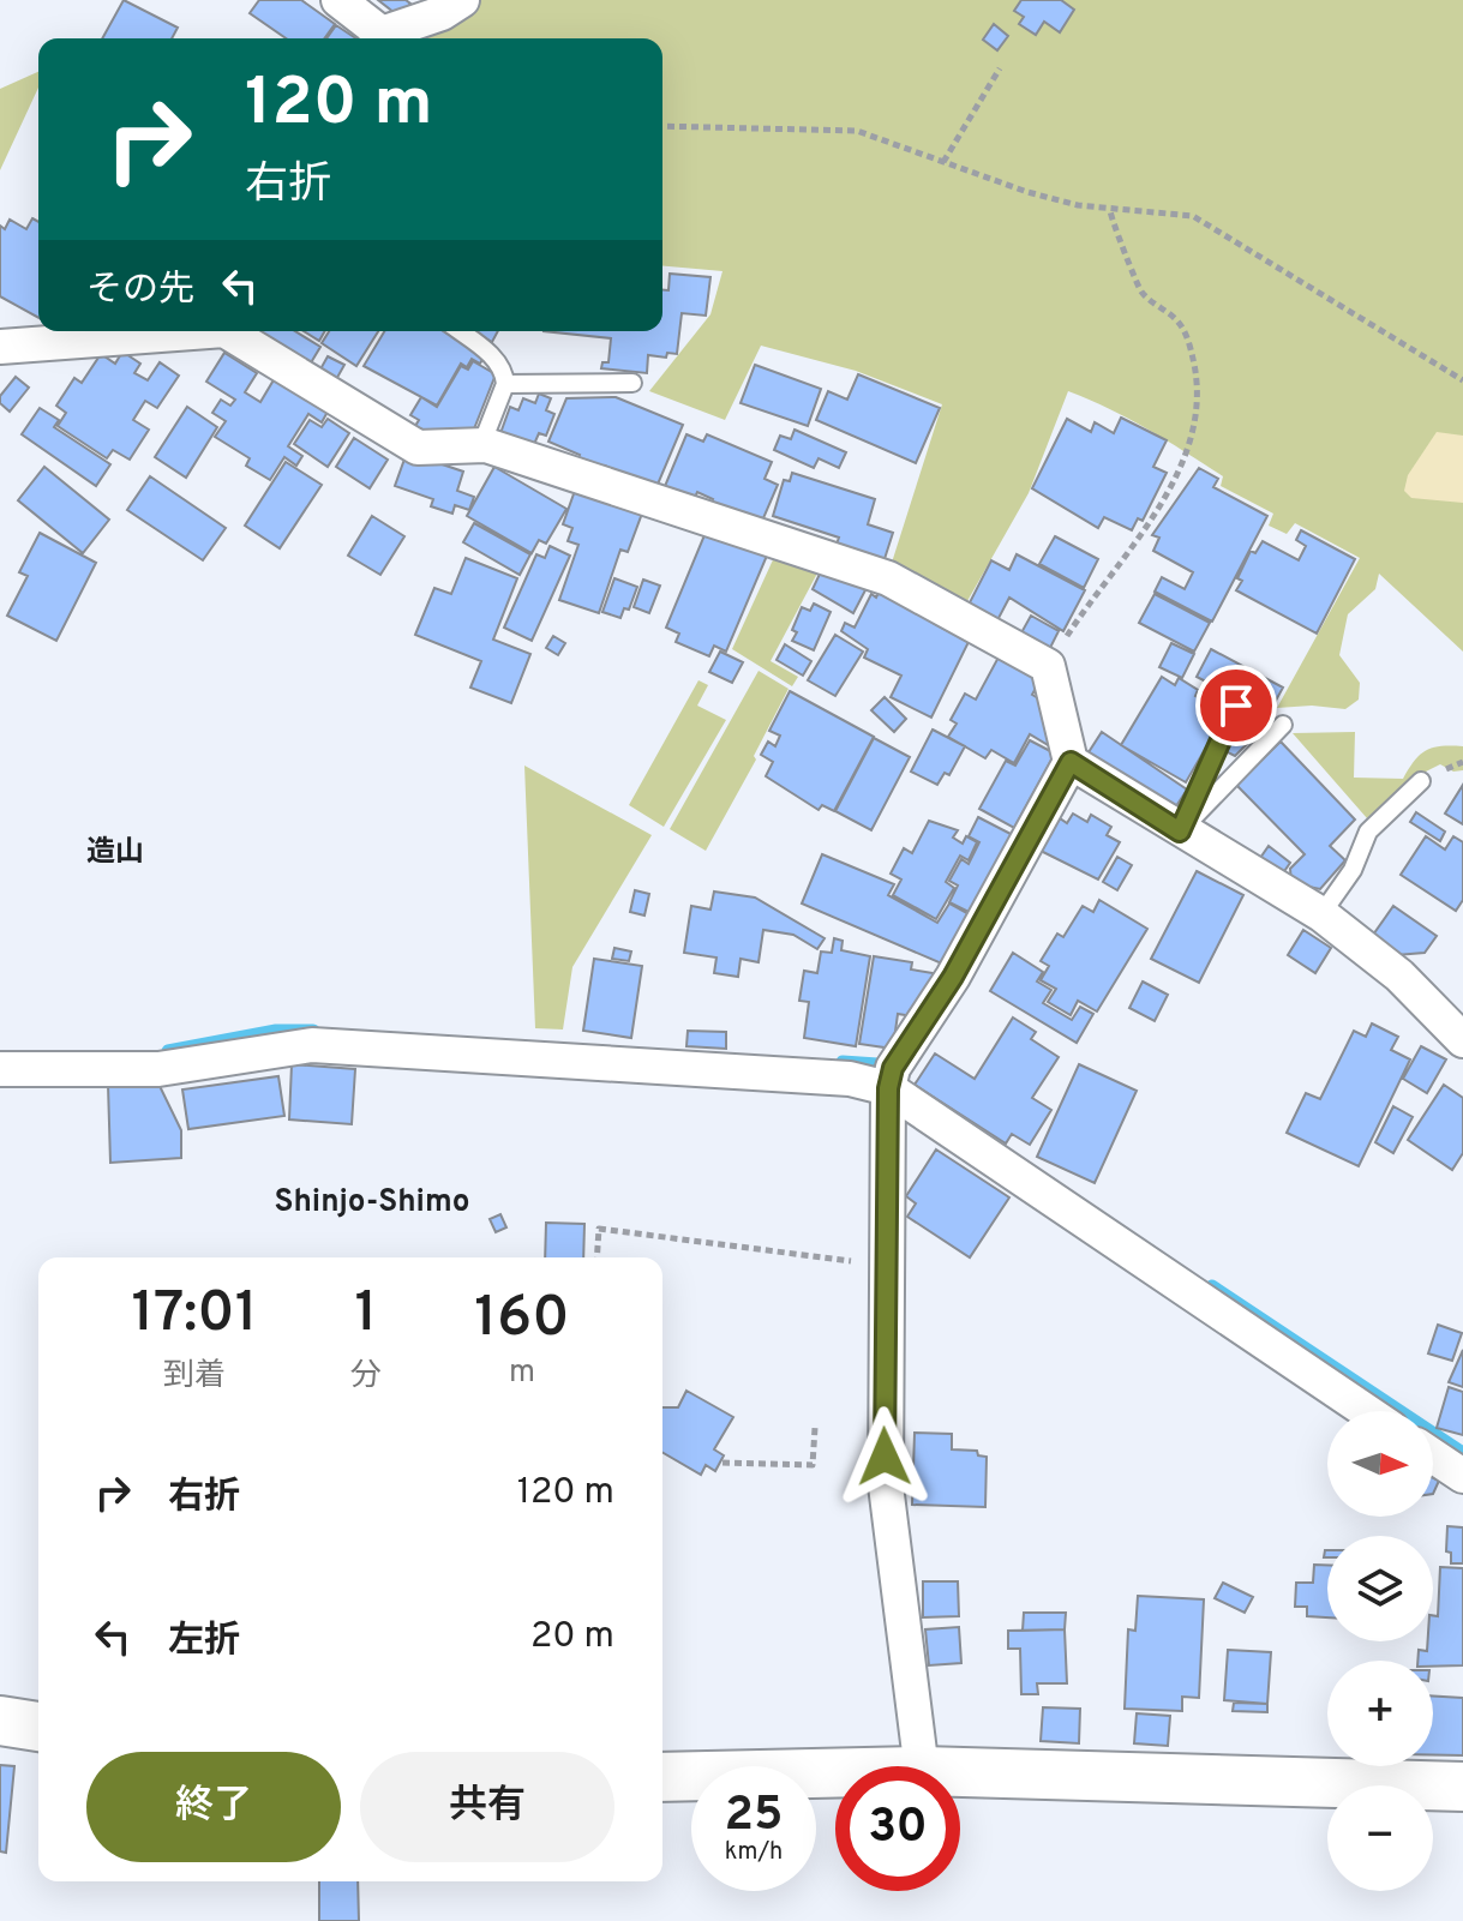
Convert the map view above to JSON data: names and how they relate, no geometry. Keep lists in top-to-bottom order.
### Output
{
  "districts": ["造山", "Shinjo-Shimo"],
  "north": "right",
  "page": {
    "turn": ["120 m", "右折"],
    "then": "その先",
    "eta": [
      "17:01",
      "到着",
      "1",
      "分",
      "160",
      "m"
    ],
    "map_buttons": ["+", "−"],
    "list": [
      {
        "name": "右折",
        "value": "120 m"
      },
      {
        "name": "左折",
        "value": "20 m"
      }
    ],
    "buttons": ["終了", "共有"],
    "speed": "25 km/h",
    "limit": "30"
  }
}
